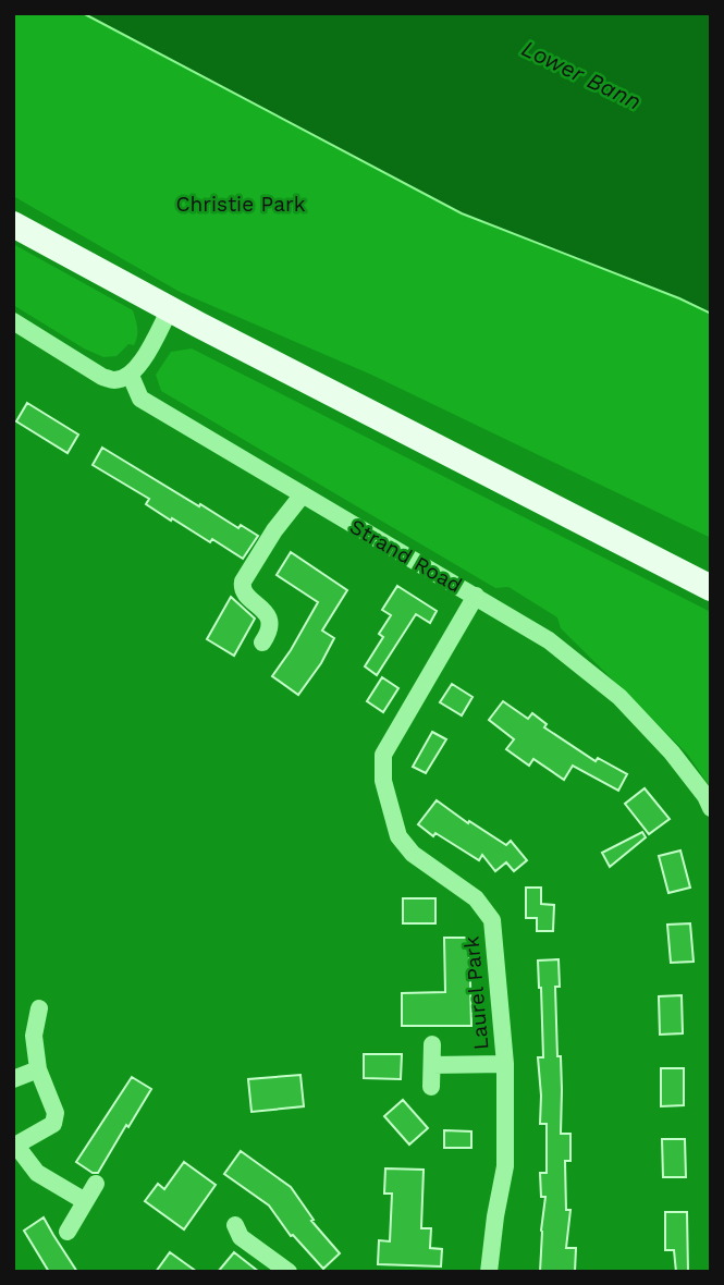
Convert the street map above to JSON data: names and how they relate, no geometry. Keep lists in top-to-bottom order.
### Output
{
  "streets": {
    "street": ["Strand Road", "Laurel Park"]
  },
  "crossings": [
    ["Strand Road", "Laurel Park"]
  ],
  "water": ["Lower Bann"],
  "parks": ["Christie Park"]
}
